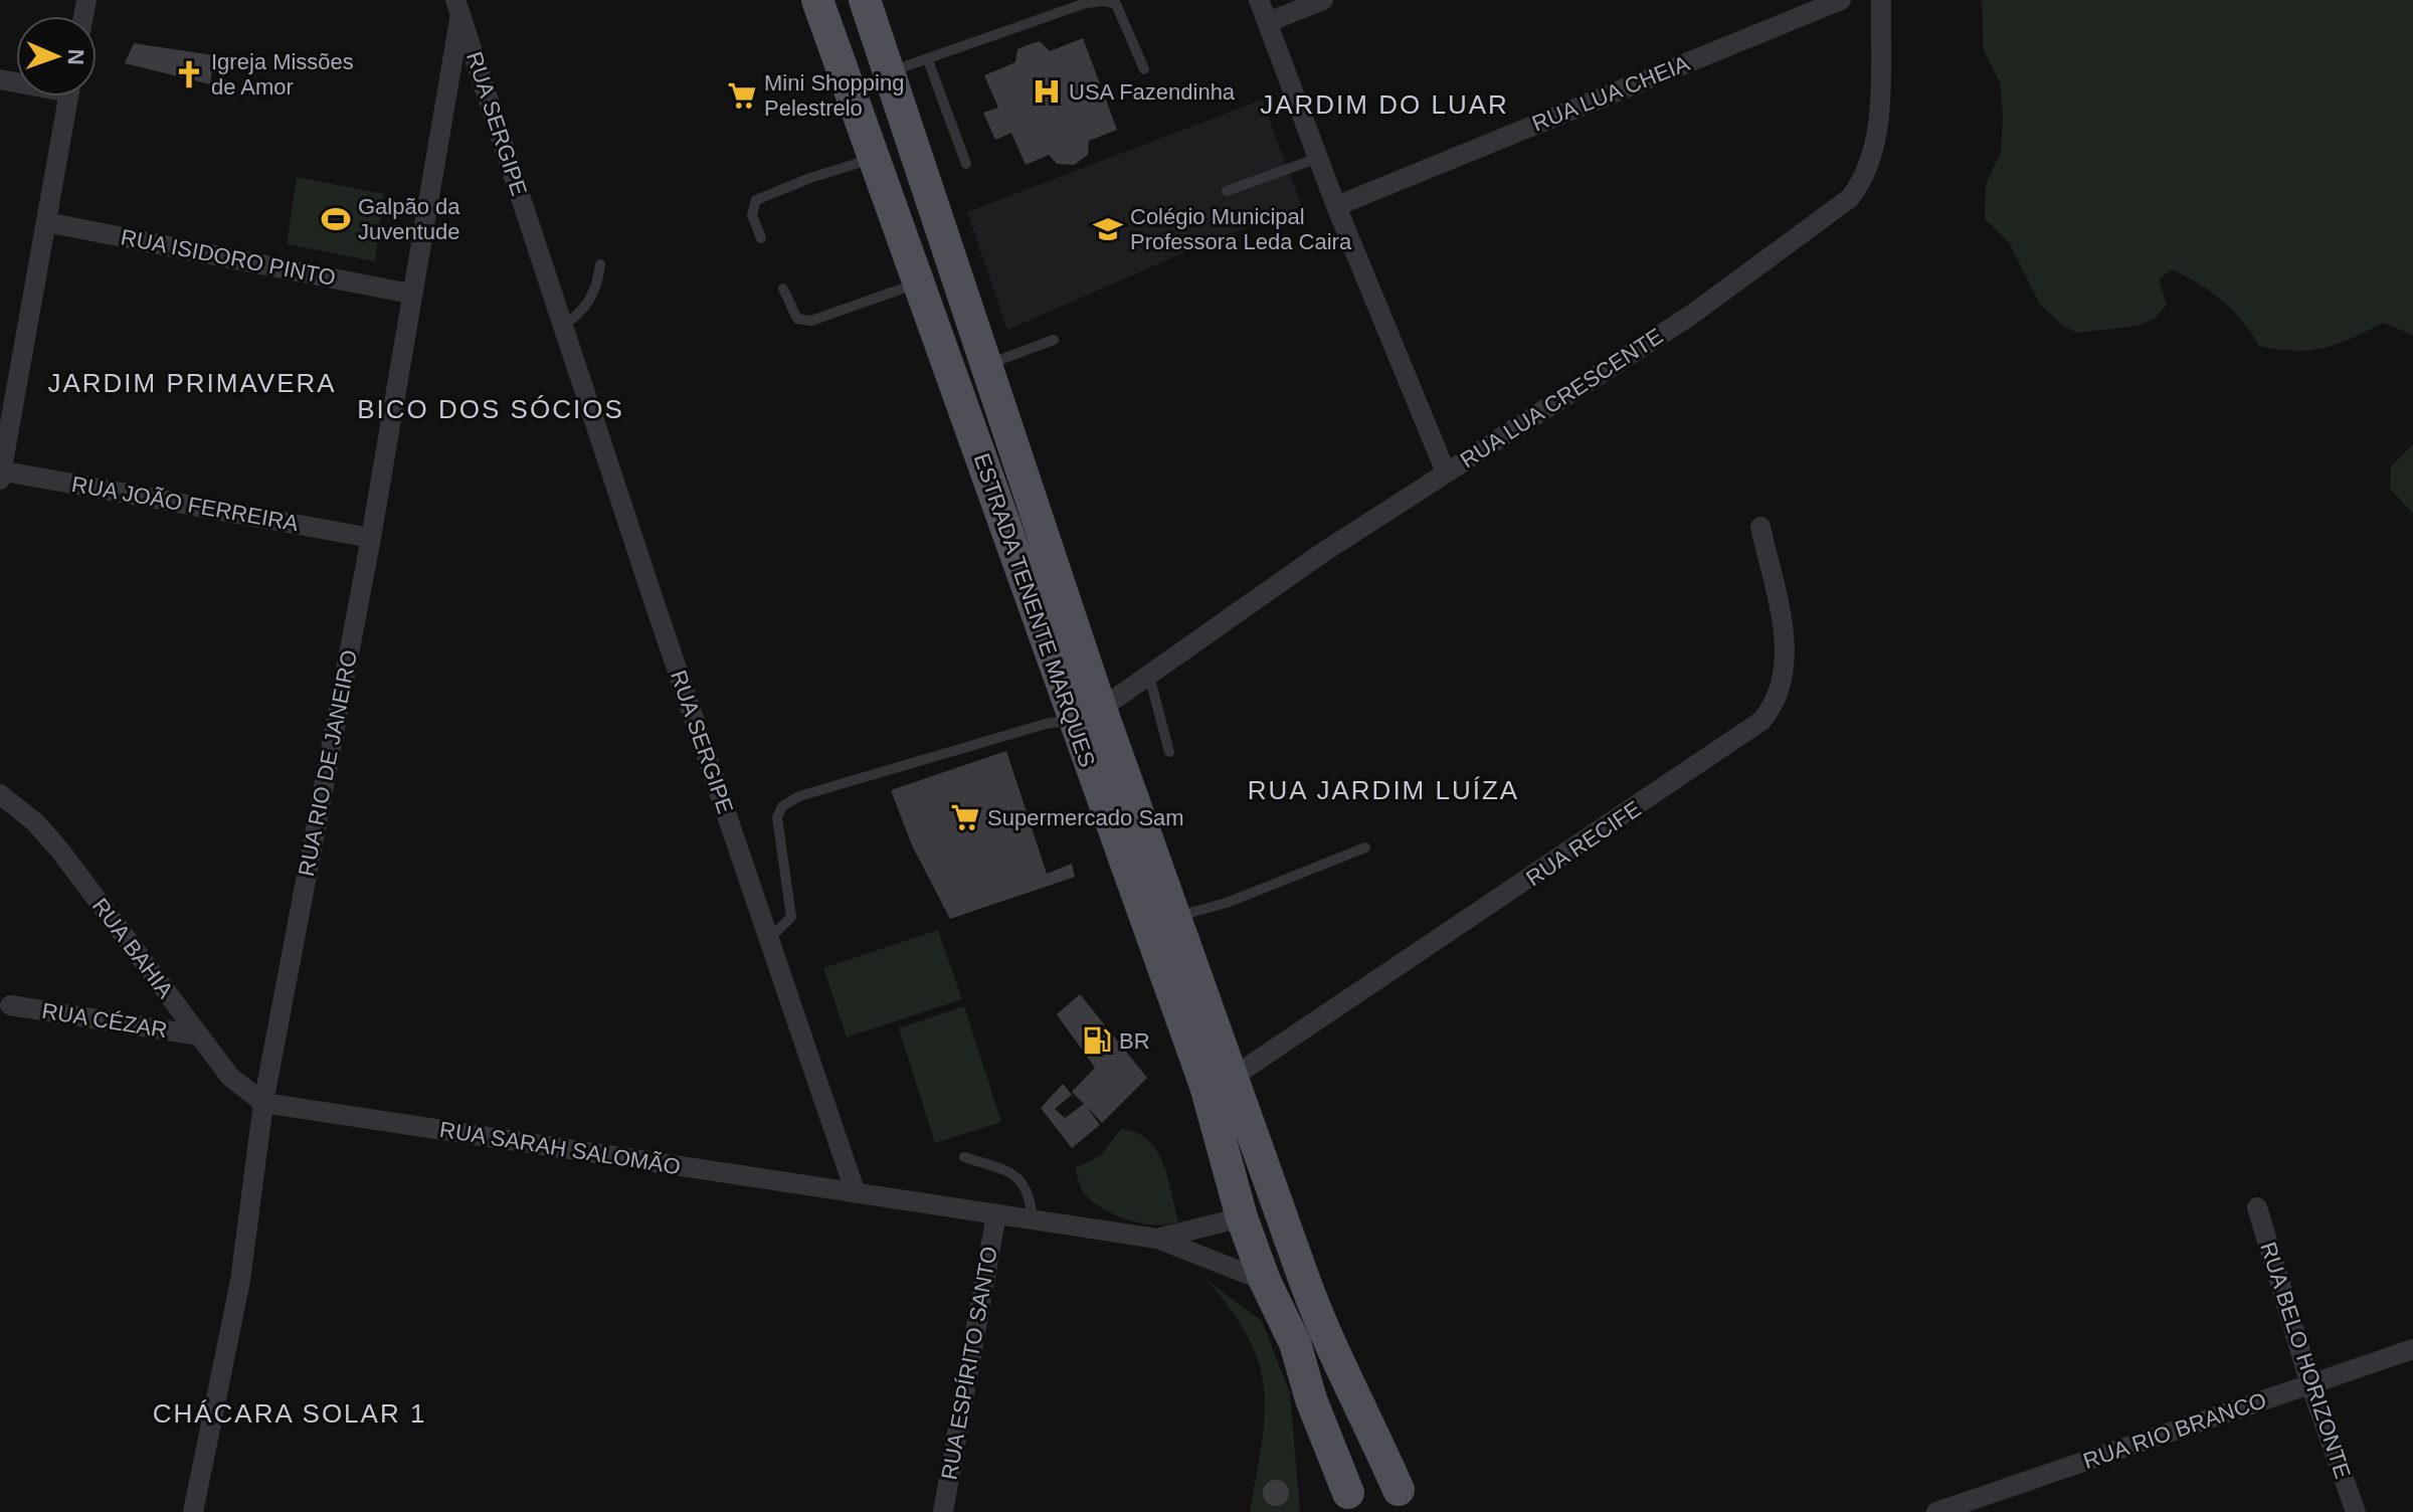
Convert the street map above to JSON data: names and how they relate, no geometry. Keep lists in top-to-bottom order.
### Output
{
  "streets": {
    "main road": ["ESTRADA TENENTE MARQUES"],
    "street": [
      "RUA LUA CHEIA",
      "RUA SERGIPE",
      "RUA ISIDORO PINTO",
      "RUA LUA CRESCENTE",
      "RUA JOÃO FERREIRA",
      "RUA RIO DE JANEIRO",
      "RUA RECIFE",
      "RUA BAHIA",
      "RUA CÉZAR",
      "RUA SARAH SALOMÃO",
      "RUA BELO HORIZONTE",
      "RUA ESPÍRITO SANTO",
      "RUA RIO BRANCO"
    ]
  },
  "crossings": [
    ["RUA SERGIPE", "RUA RIO DE JANEIRO"],
    ["RUA SERGIPE", "RUA SARAH SALOMÃO"],
    ["RUA ISIDORO PINTO", "RUA RIO DE JANEIRO"],
    ["RUA LUA CRESCENTE", "ESTRADA TENENTE MARQUES"],
    ["RUA JOÃO FERREIRA", "RUA RIO DE JANEIRO"],
    ["ESTRADA TENENTE MARQUES", "RUA RECIFE"],
    ["RUA RIO DE JANEIRO", "RUA BAHIA"],
    ["RUA RIO DE JANEIRO", "RUA SARAH SALOMÃO"],
    ["RUA BAHIA", "RUA CÉZAR"],
    ["RUA BAHIA", "RUA SARAH SALOMÃO"],
    ["RUA BELO HORIZONTE", "RUA RIO BRANCO"]
  ],
  "districts": [
    "JARDIM DO LUAR",
    "JARDIM PRIMAVERA",
    "BICO DOS SÓCIOS",
    "RUA JARDIM LUÍZA",
    "CHÁCARA SOLAR 1"
  ],
  "places": {
    "church": ["Igreja Missões de Amor"],
    "hospital": ["USA Fazendinha"],
    "supermarket": ["Mini Shopping Pelestrelo", "Supermercado Sam"],
    "sports": ["Galpão da Juventude"],
    "school or university": ["Colégio Municipal Professora Leda Caira"],
    "fuel station": ["BR"]
  },
  "north": "right"
}
